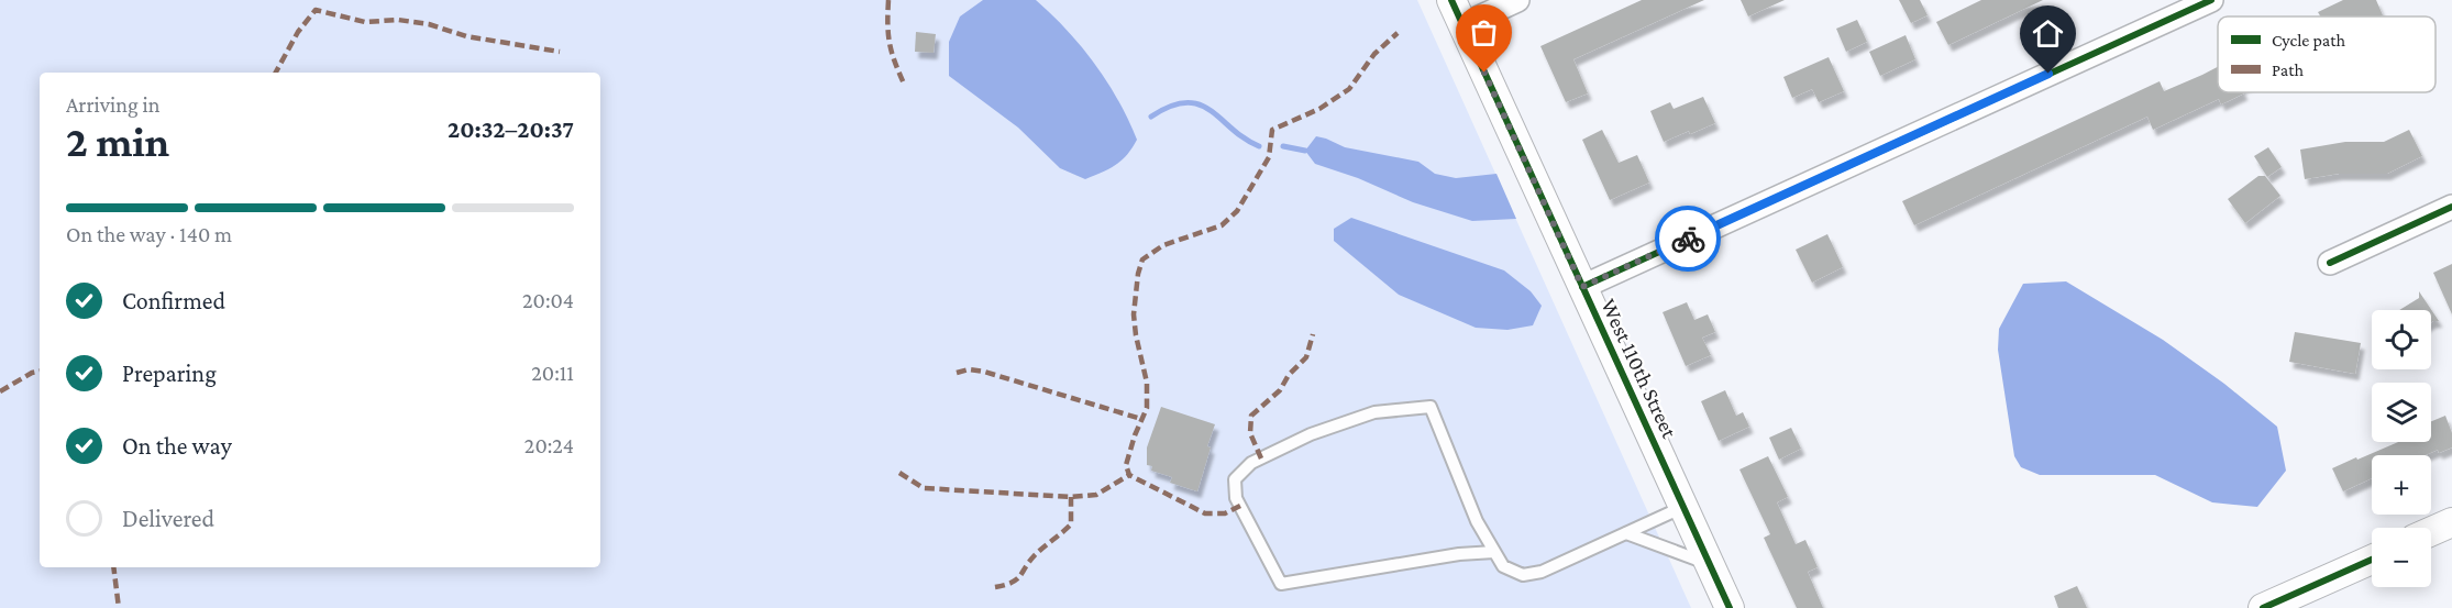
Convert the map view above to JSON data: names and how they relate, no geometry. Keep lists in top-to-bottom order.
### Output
{
  "streets": {
    "street": ["West 110th Street"]
  },
  "legend": ["Cycle path", "Path"],
  "page": {
    "heading": ["2 min", "Arriving in", "20:32–20:37"],
    "bar": "On the way · 140 m",
    "list": [
      ["Confirmed", "20:04"],
      ["Preparing", "20:11"],
      ["On the way", "20:24"],
      "Delivered"
    ],
    "map_buttons": ["+", "−"]
  }
}
